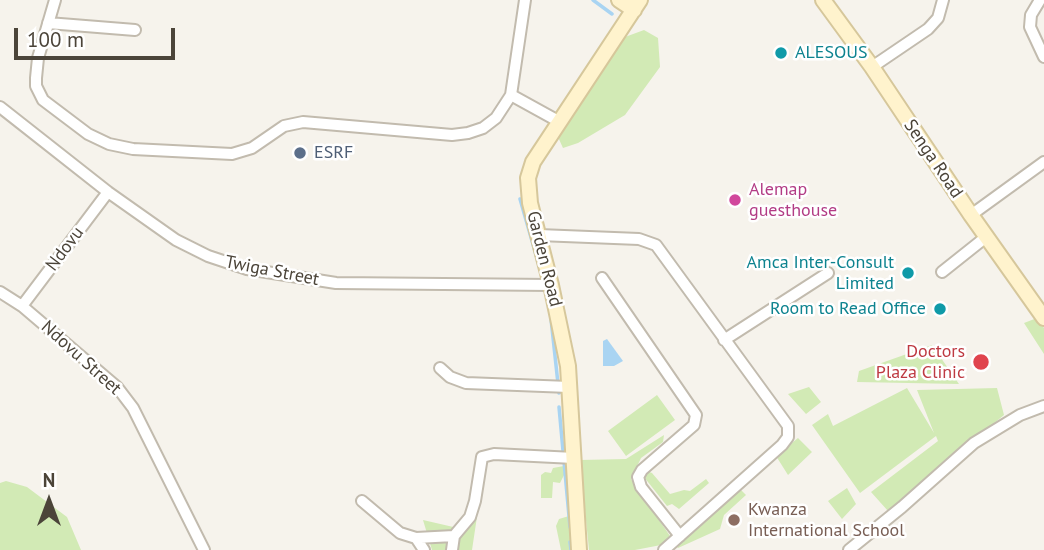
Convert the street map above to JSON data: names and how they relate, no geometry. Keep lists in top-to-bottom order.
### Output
{
  "streets": {
    "street": [
      "Senga Road",
      "Ndovu",
      "Garden Road",
      "Twiga Street",
      "Ndovu Street"
    ]
  },
  "crossings": [
    ["Ndovu", "Twiga Street"],
    ["Ndovu", "Ndovu Street"],
    ["Garden Road", "Twiga Street"]
  ],
  "places": [
    "ALESOUS",
    "ESRF",
    "Alemap guesthouse",
    "Amca Inter-Consult Limited",
    "Room to Read Office",
    "Doctors Plaza Clinic",
    "Kwanza International School"
  ],
  "scale_bar": "100 m",
  "north": "top"
}
